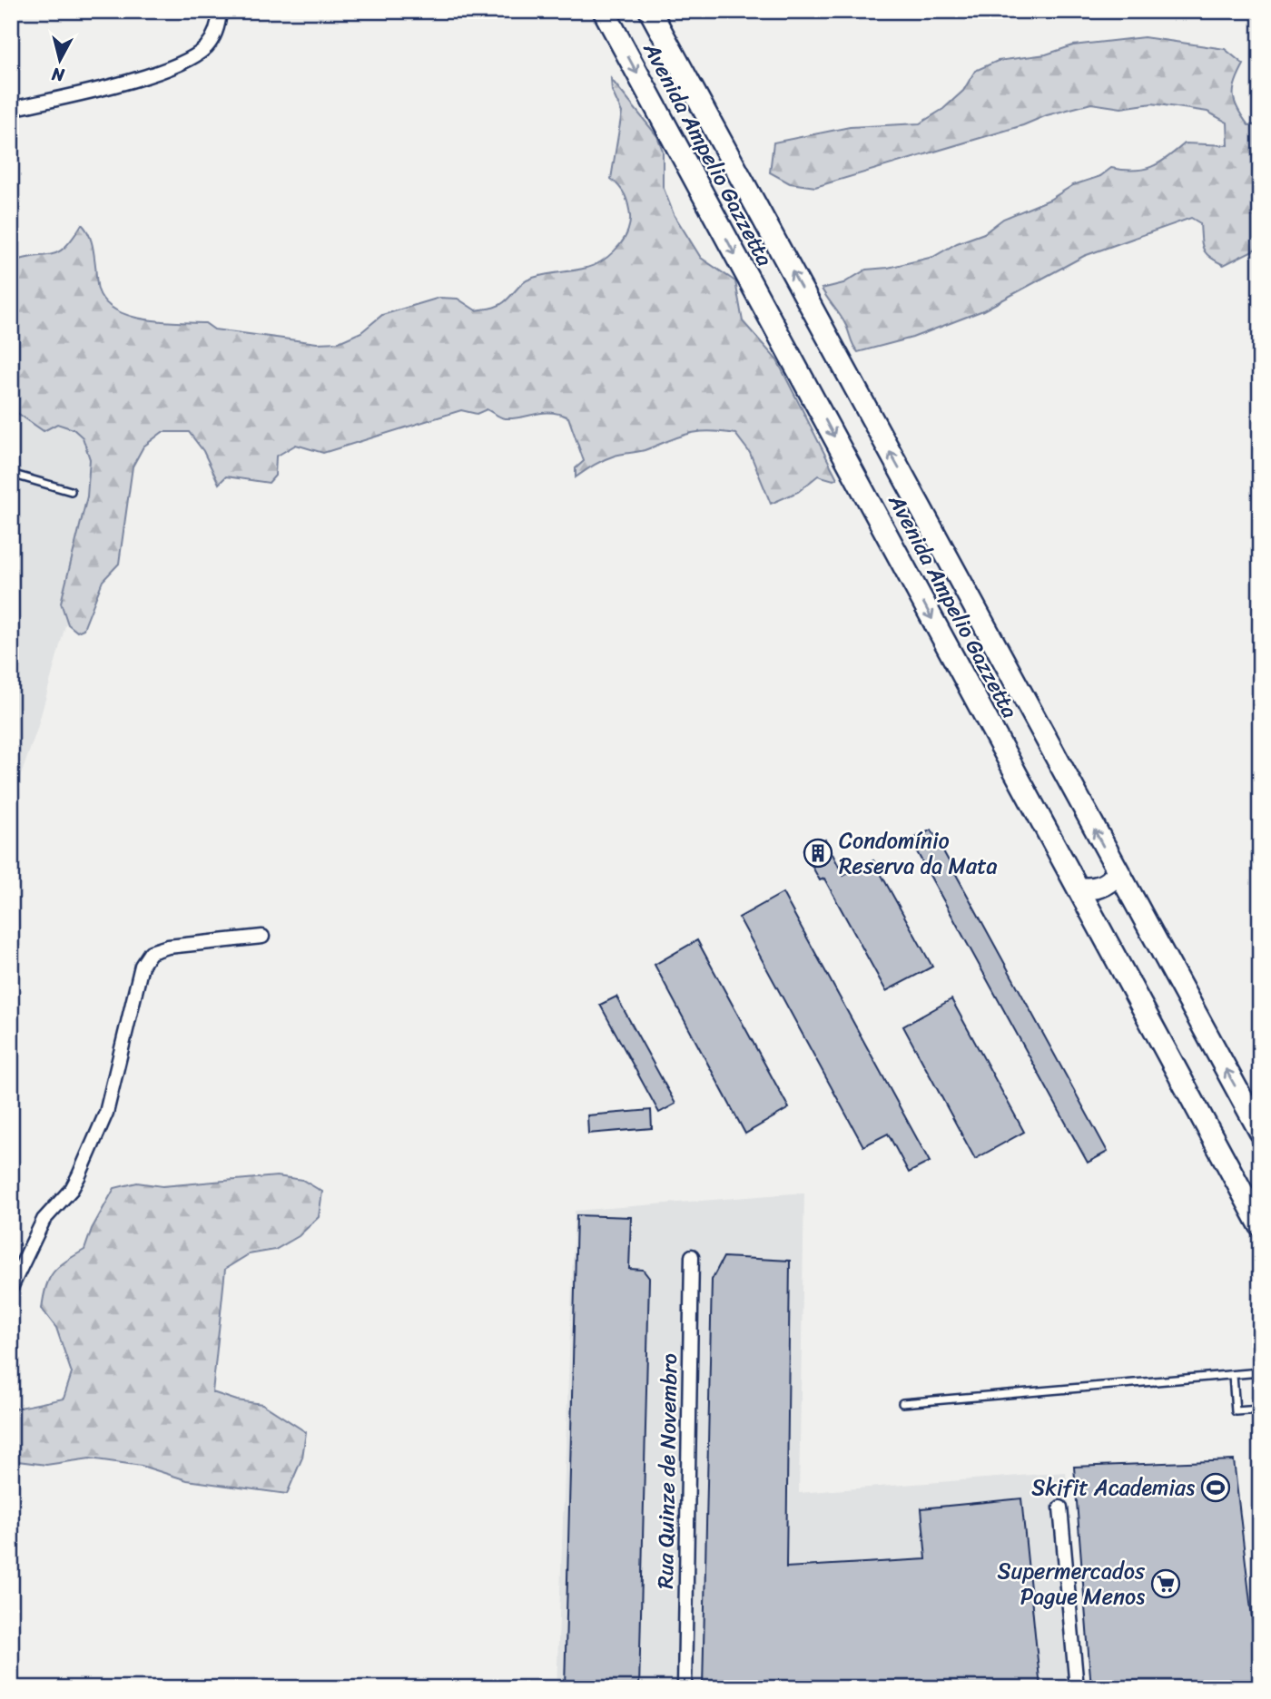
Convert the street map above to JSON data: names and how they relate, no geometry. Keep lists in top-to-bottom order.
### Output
{
  "streets": {
    "main road": ["Avenida Ampelio Gazzetta"],
    "street": ["Rua Quinze de Novembro"]
  },
  "places": {
    "building": ["Condomínio Reserva da Mata"],
    "sports": ["Skifit Academias"],
    "supermarket": ["Supermercados Pague Menos"]
  },
  "north": "bottom"
}
